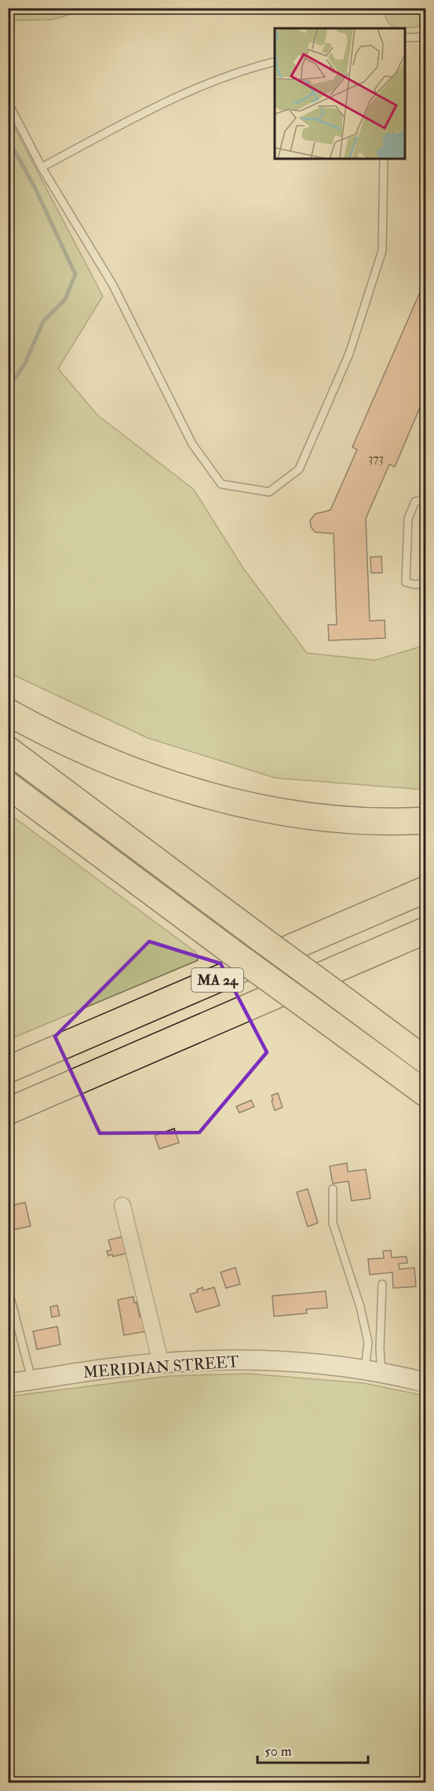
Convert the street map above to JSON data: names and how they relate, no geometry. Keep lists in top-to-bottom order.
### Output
{
  "streets": {
    "highway": ["MA 24"],
    "street": ["MERIDIAN STREET"]
  },
  "house_numbers": ["373"],
  "scale_bar": "50 m"
}
